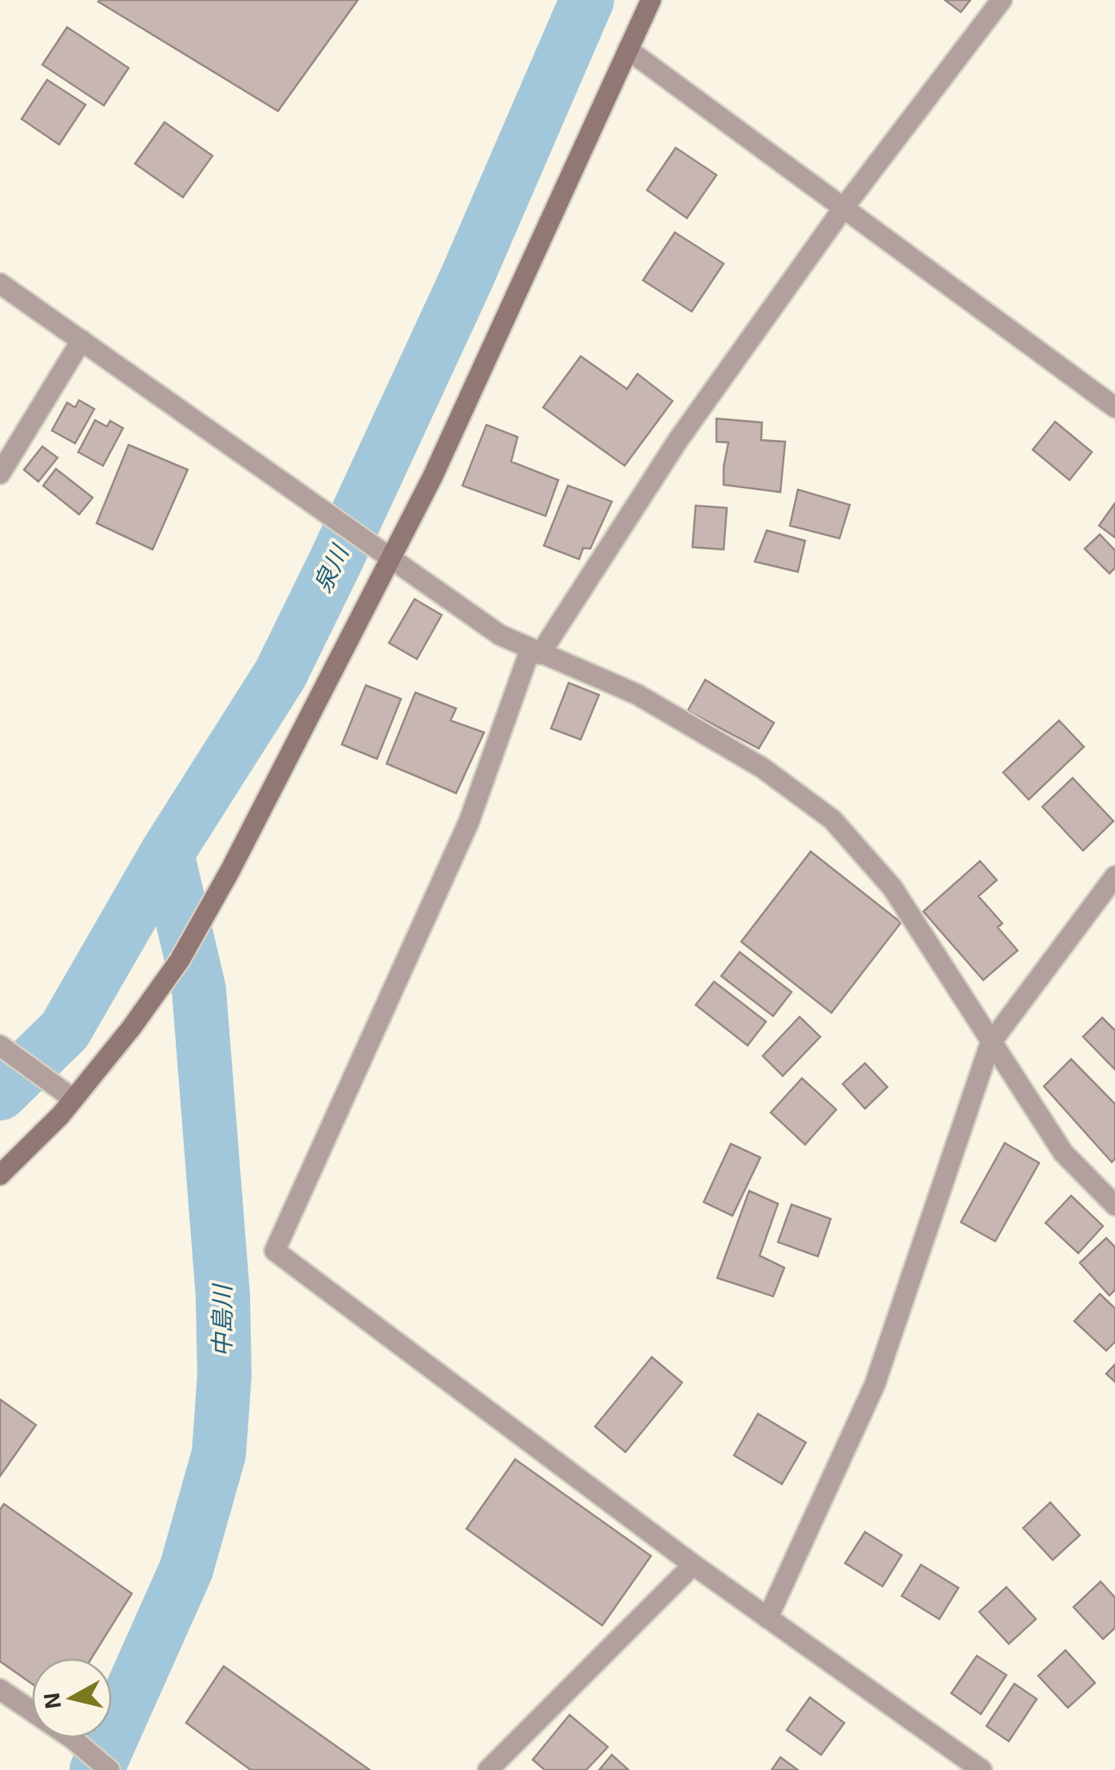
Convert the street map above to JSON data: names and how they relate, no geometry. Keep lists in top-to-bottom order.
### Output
{
  "water": ["泉川", "中島川"],
  "north": "left"
}
